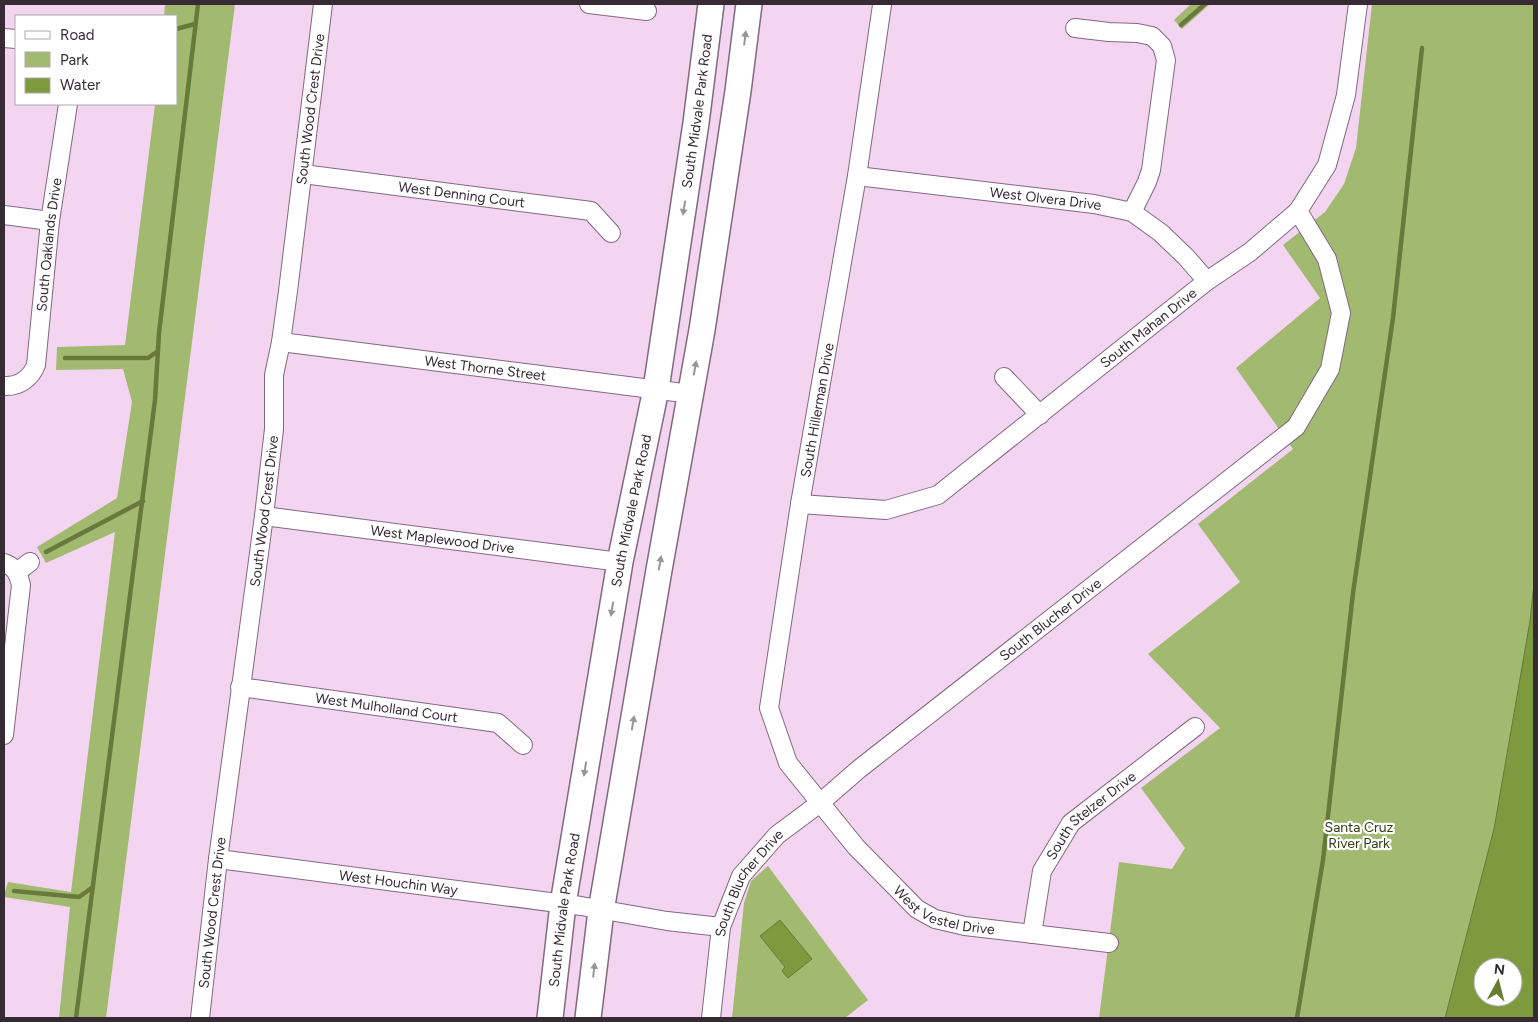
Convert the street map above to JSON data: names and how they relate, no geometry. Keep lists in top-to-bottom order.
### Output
{
  "streets": {
    "main road": ["South Midvale Park Road"],
    "street": [
      "South Wood Crest Drive",
      "West Denning Court",
      "West Olvera Drive",
      "South Oaklands Drive",
      "South Mahan Drive",
      "West Thorne Street",
      "South Hillerman Drive",
      "West Maplewood Drive",
      "South Blucher Drive",
      "West Mulholland Court",
      "South Stelzer Drive",
      "West Houchin Way",
      "West Vestel Drive"
    ]
  },
  "crossings": [
    ["South Wood Crest Drive", "West Denning Court"],
    ["South Wood Crest Drive", "West Thorne Street"],
    ["South Wood Crest Drive", "West Maplewood Drive"],
    ["South Wood Crest Drive", "West Mulholland Court"],
    ["South Wood Crest Drive", "West Houchin Way"],
    ["South Midvale Park Road", "West Thorne Street"],
    ["South Midvale Park Road", "West Maplewood Drive"],
    ["South Midvale Park Road", "West Houchin Way"],
    ["West Olvera Drive", "South Mahan Drive"],
    ["West Olvera Drive", "South Hillerman Drive"],
    ["South Mahan Drive", "South Hillerman Drive"],
    ["South Mahan Drive", "South Blucher Drive"],
    ["South Hillerman Drive", "South Blucher Drive"],
    ["South Hillerman Drive", "West Vestel Drive"],
    ["South Blucher Drive", "West Houchin Way"],
    ["South Blucher Drive", "West Vestel Drive"],
    ["South Stelzer Drive", "West Vestel Drive"]
  ],
  "parks": ["Santa Cruz River Park"],
  "legend": ["Road", "Park", "Water"],
  "north": "top"
}
